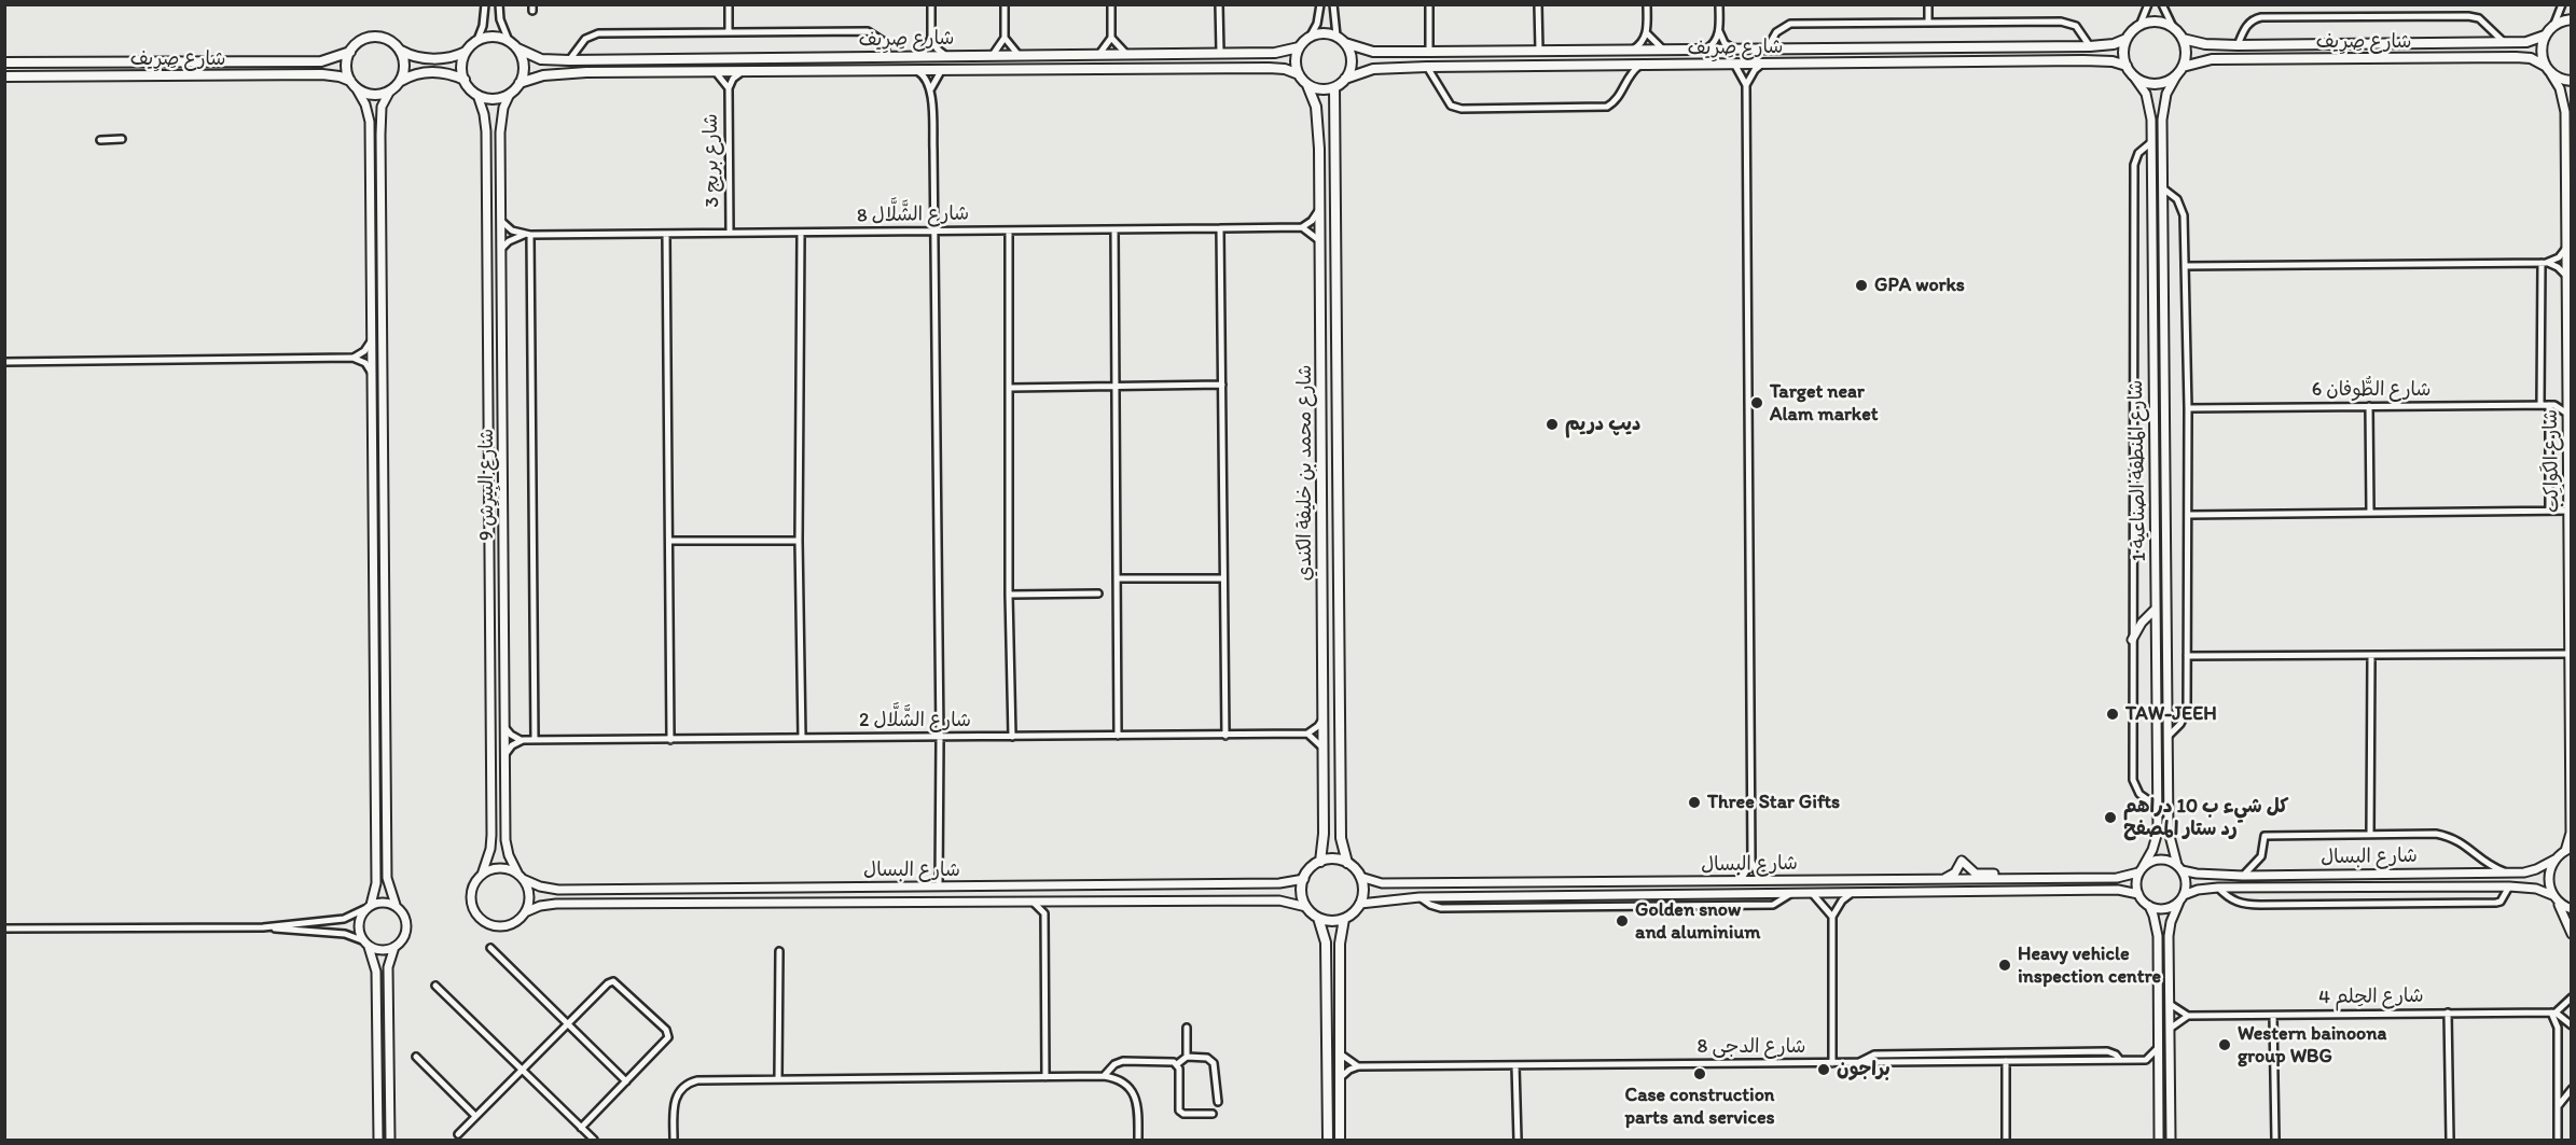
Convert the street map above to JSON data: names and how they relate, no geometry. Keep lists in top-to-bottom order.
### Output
{
  "streets": {
    "main road": ["شارع صِرِيف", "شارع محمد بن خليفة الكندي"],
    "street": [
      "شارع بريج 3",
      "شارع الشَّلَّال 8",
      "شارع الطُّوفان 6",
      "شارع الكَواكِب",
      "شارع المنطقة الصناعية 1",
      "شارع البِيرِش 9",
      "شارع الشَّلَّال 2",
      "شارع البسال",
      "شارع الحِلم 4",
      "شارع الدجى 8"
    ]
  },
  "crossings": [
    ["شارع صِرِيف", "شارع بريج 3"],
    ["شارع صِرِيف", "شارع المنطقة الصناعية 1"],
    ["شارع صِرِيف", "شارع محمد بن خليفة الكندي"],
    ["شارع صِرِيف", "شارع البِيرِش 9"],
    ["شارع بريج 3", "شارع الشَّلَّال 8"],
    ["شارع الكَواكِب", "شارع البسال"],
    ["شارع المنطقة الصناعية 1", "شارع البسال"],
    ["شارع محمد بن خليفة الكندي", "شارع البسال"],
    ["شارع البِيرِش 9", "شارع البسال"]
  ],
  "places": [
    "GPA works",
    "Target near Alam market",
    "دیپ دریم",
    "TAW-JEEH",
    "Three Star Gifts",
    "كل شيء ب 10 دراهم رد ستار المصفح",
    "Golden snow and aluminium",
    "Heavy vehicle inspection centre",
    "Western bainoona group WBG",
    "براجون",
    "Case construction parts and services"
  ]
}
